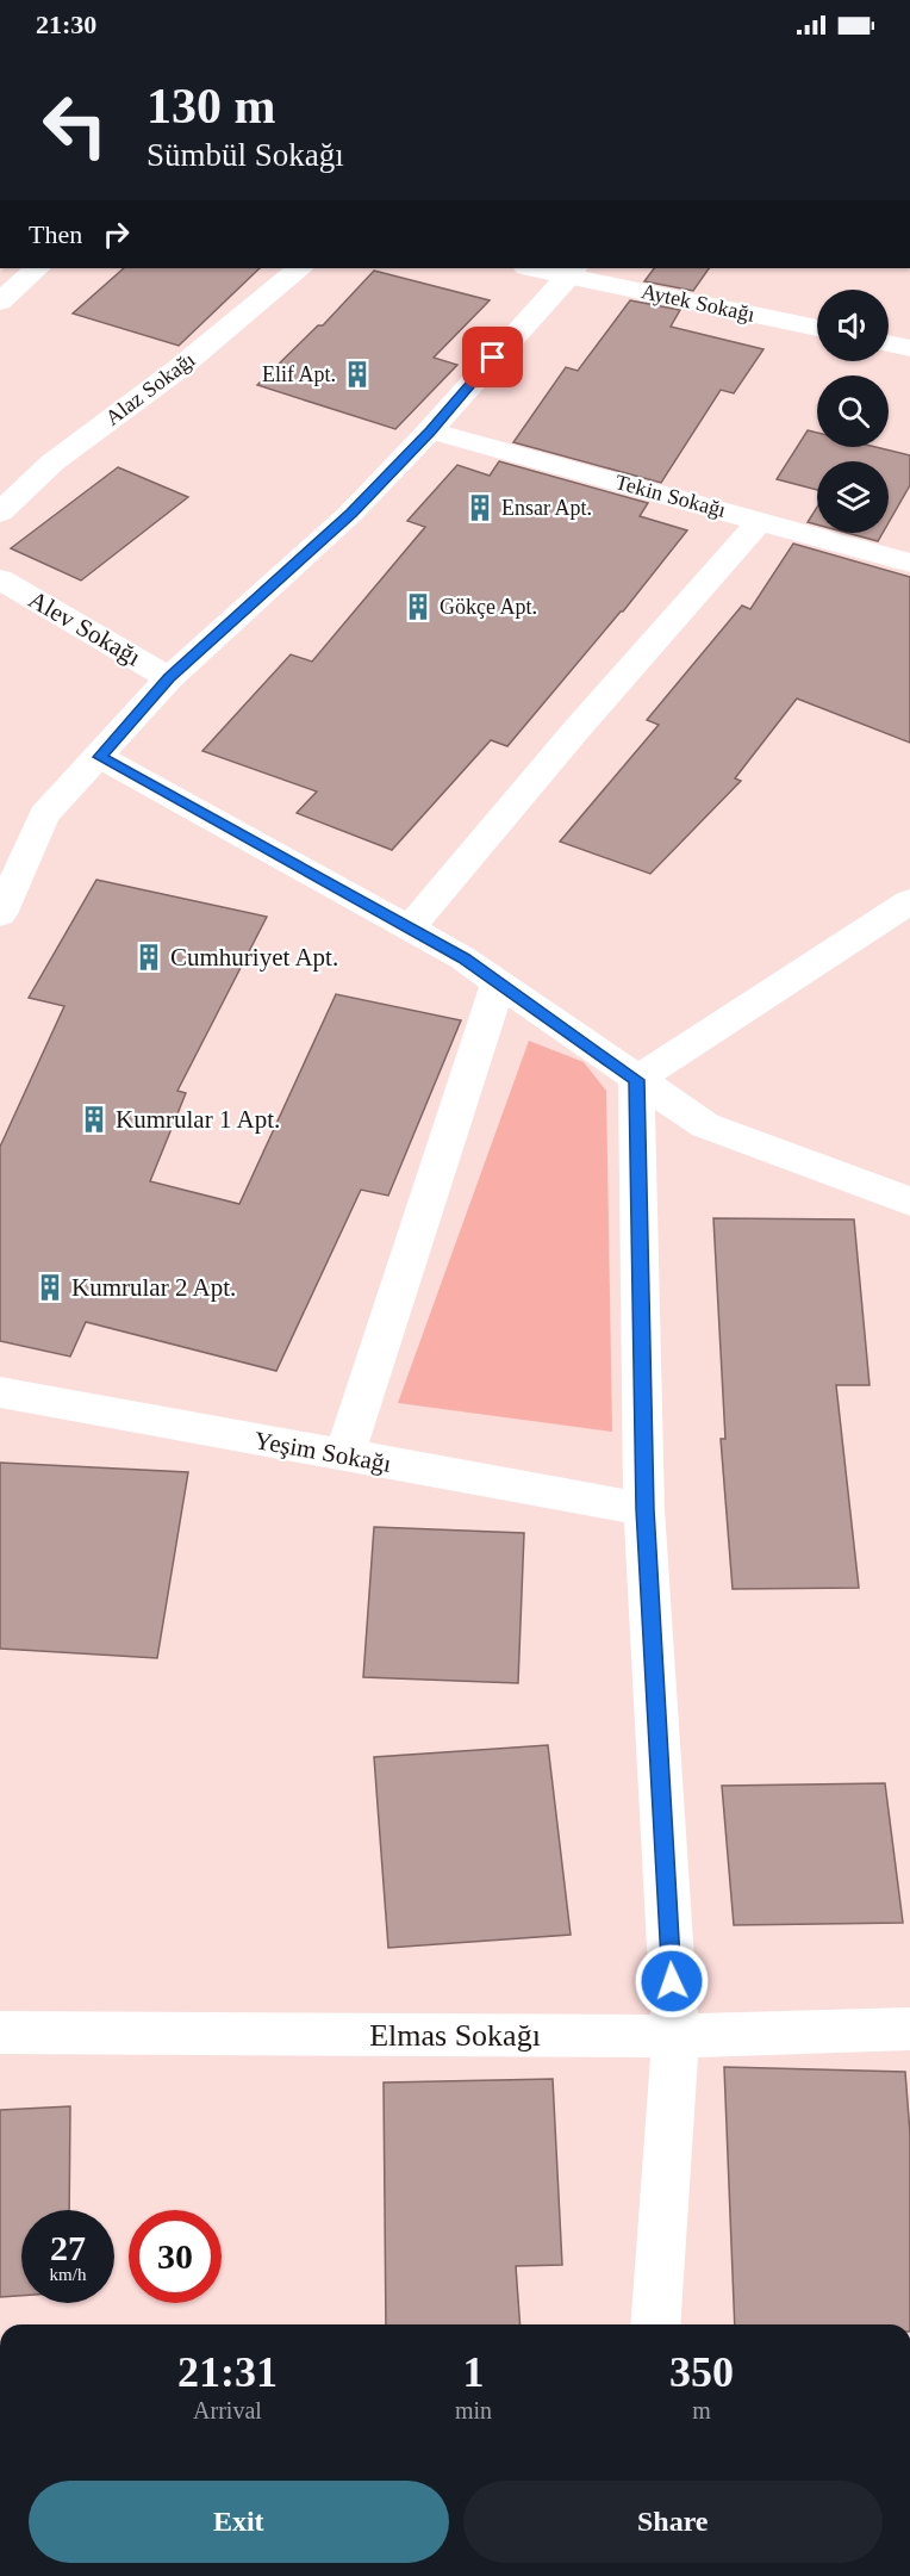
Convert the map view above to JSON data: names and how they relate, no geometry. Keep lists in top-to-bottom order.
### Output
{
  "streets": {
    "street": [
      "Aytek Sokağı",
      "Alaz Sokağı",
      "Tekin Sokağı",
      "Alev Sokağı",
      "Yeşim Sokağı",
      "Elmas Sokağı"
    ]
  },
  "places": {
    "building": [
      "Elif Apt.",
      "Ensar Apt.",
      "Gökçe Apt.",
      "Cumhuriyet Apt.",
      "Kumrular 1 Apt.",
      "Kumrular 2 Apt."
    ]
  },
  "page": {
    "status": "21:30",
    "turn": ["130 m", "Sümbül Sokağı"],
    "then": "Then",
    "speed": "27 km/h",
    "limit": "30",
    "eta": [
      "21:31",
      "Arrival",
      "1",
      "min",
      "350",
      "m"
    ],
    "buttons": ["Exit", "Share"]
  }
}
